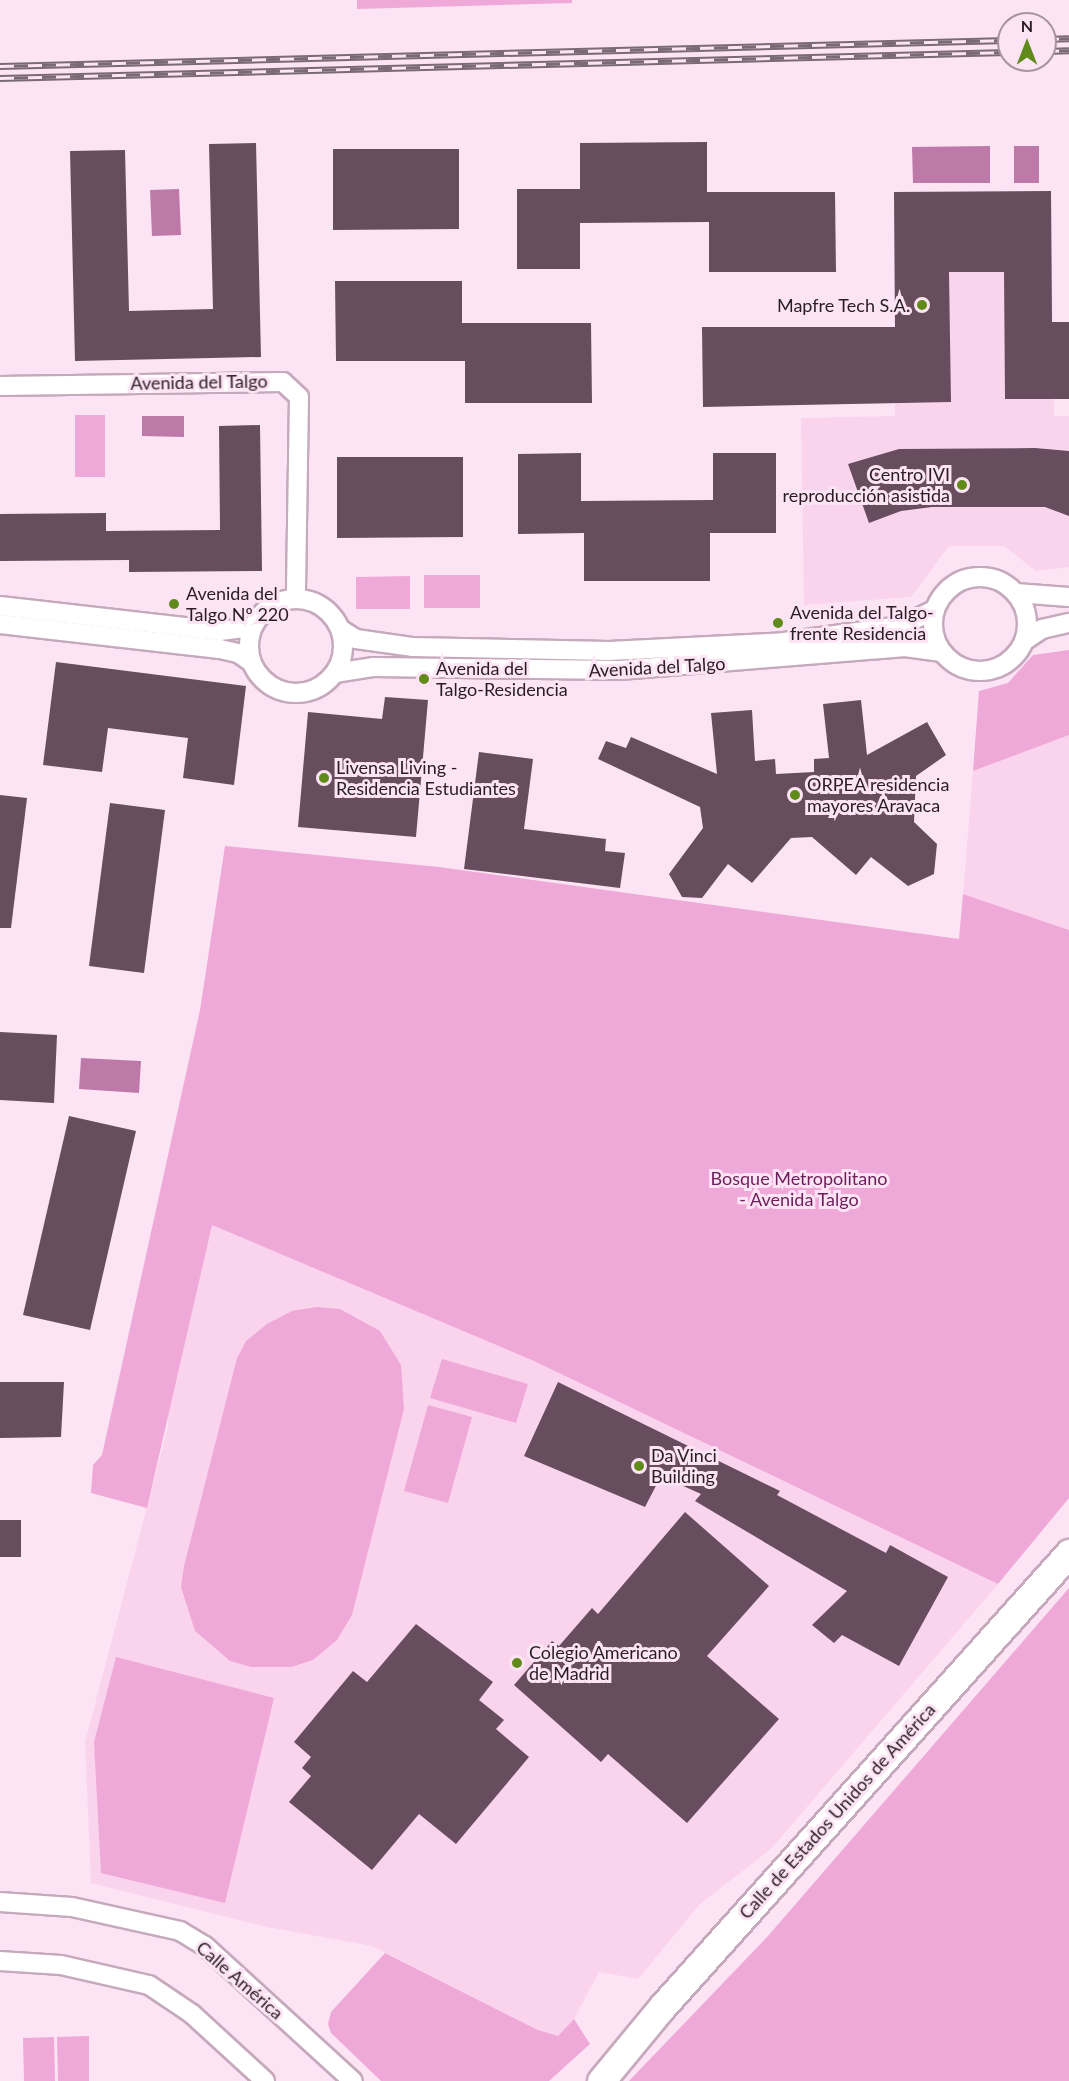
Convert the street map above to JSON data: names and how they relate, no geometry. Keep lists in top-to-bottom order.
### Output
{
  "streets": {
    "main road": ["Calle de Estados Unidos de América"],
    "street": ["Avenida del Talgo", "Calle América"]
  },
  "parks": ["Bosque Metropolitano - Avenida Talgo"],
  "places": [
    "Mapfre Tech S.A.",
    "Centro IVI reproducción asistida",
    "Avenida del Talgo Nº 220",
    "Avenida del Talgo- frente Residencia",
    "Avenida del Talgo-Residencia",
    "Livensa Living - Residencia Estudiantes",
    "ORPEA residencia mayores Aravaca",
    "Da Vinci Building",
    "Colegio Americano de Madrid"
  ],
  "north": "top"
}
